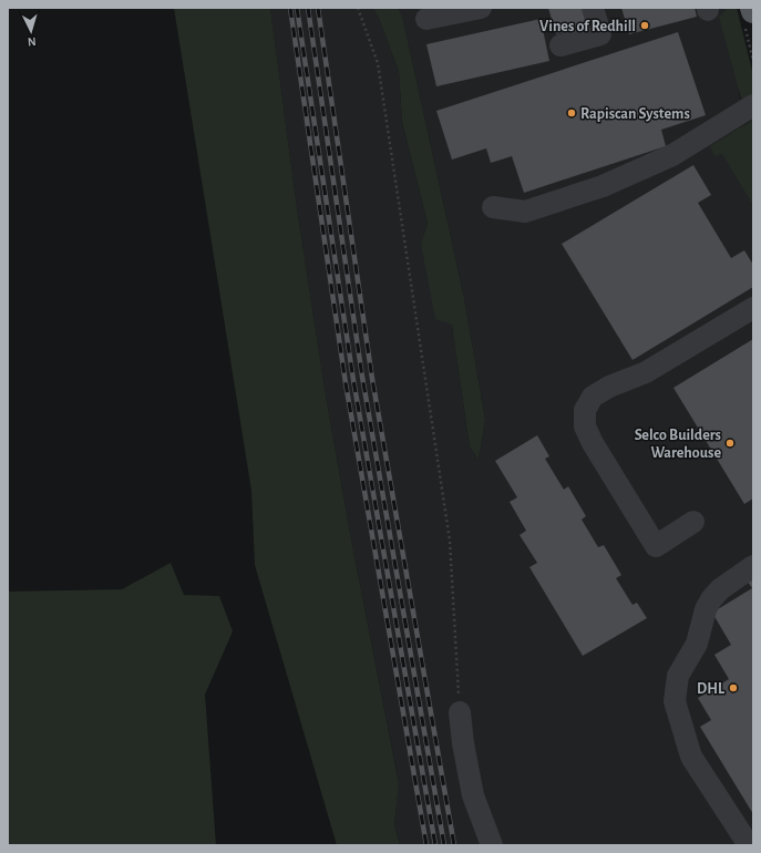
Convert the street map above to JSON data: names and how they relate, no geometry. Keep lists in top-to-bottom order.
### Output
{
  "places": [
    "Vines of Redhill",
    "Rapiscan Systems",
    "Selco Builders Warehouse",
    "DHL"
  ],
  "north": "bottom"
}
